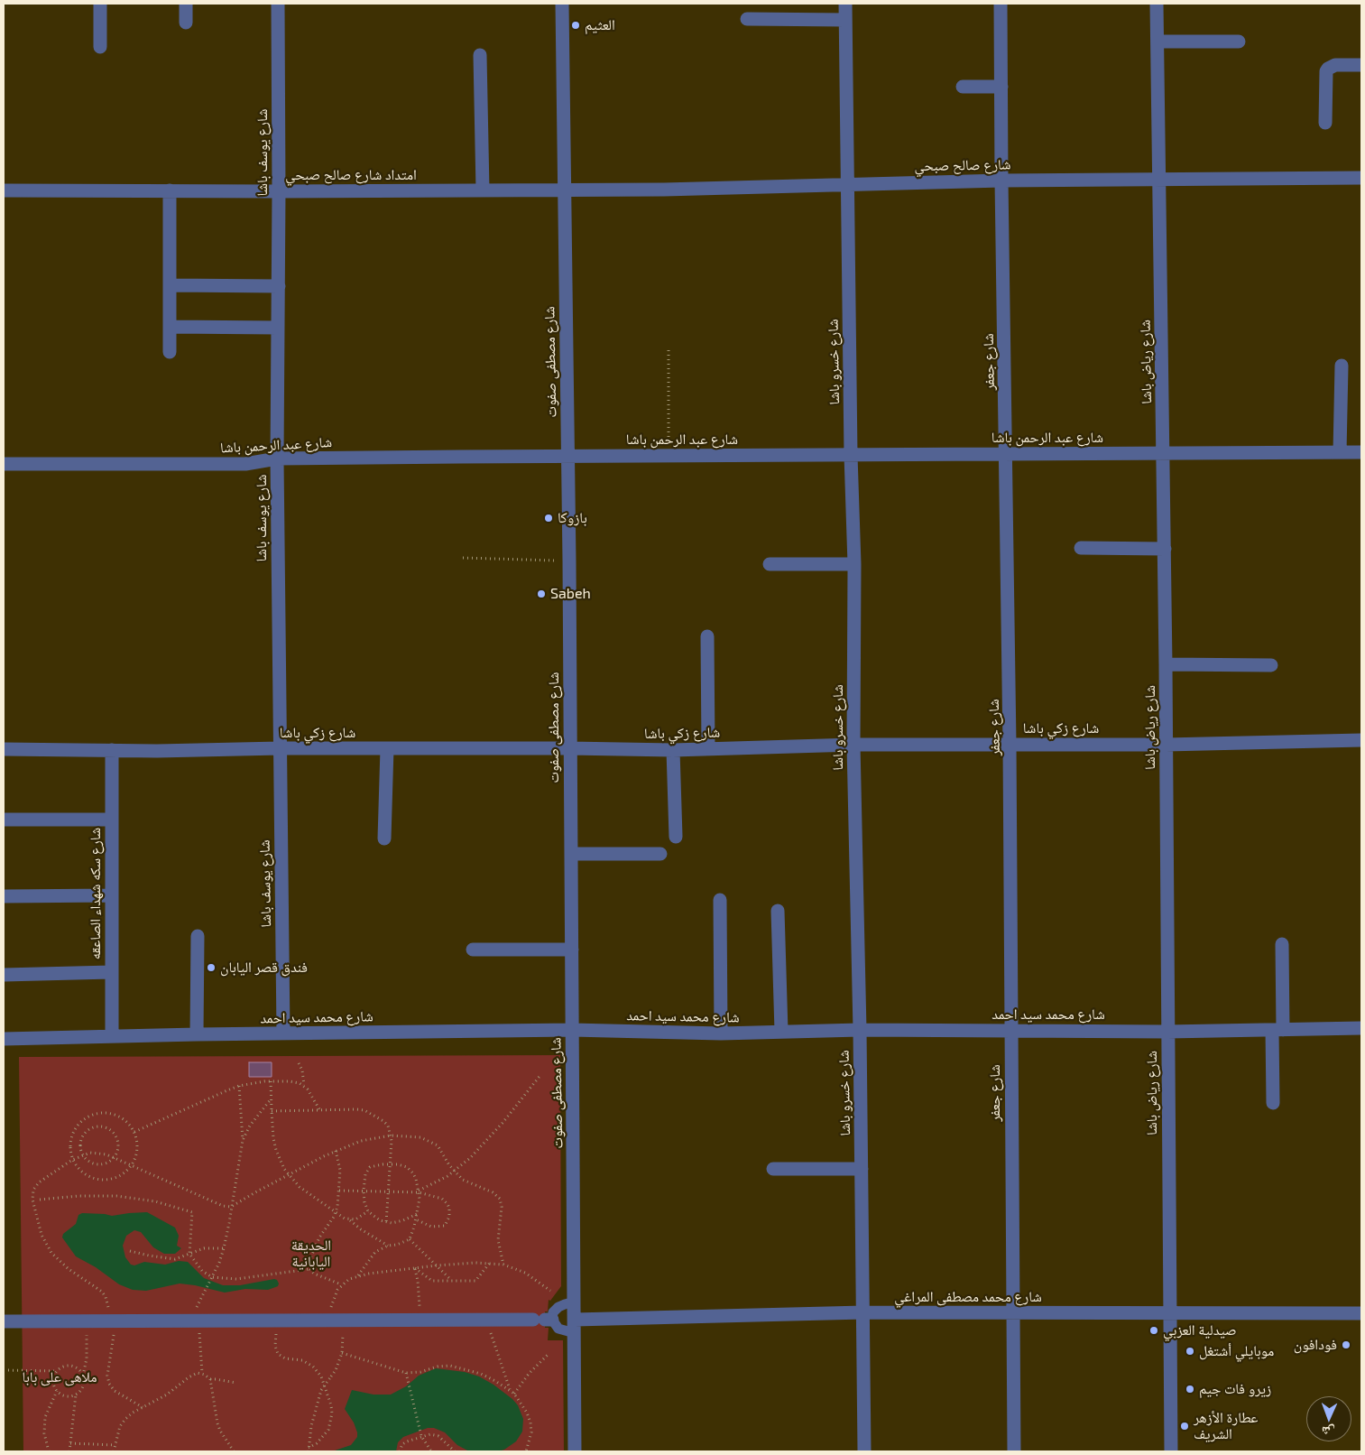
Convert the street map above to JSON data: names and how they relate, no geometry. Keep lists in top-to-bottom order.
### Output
{
  "streets": {
    "street": [
      "شارع يوسف باشا",
      "شارع صالح صبحي",
      "امتداد شارع صالح صبحي",
      "شارع مصطفى صفوت",
      "شارع خسرو باشا",
      "شارع جعفر",
      "شارع رياض باشا",
      "شارع عبد الرحمن باشا",
      "شارع زكي باشا",
      "شارع سكه شهداء الصاعقه",
      "شارع محمد سيد احمد",
      "شارع محمد مصطفى المراغي"
    ]
  },
  "crossings": [
    ["شارع يوسف باشا", "امتداد شارع صالح صبحي"],
    ["شارع يوسف باشا", "شارع عبد الرحمن باشا"],
    ["شارع يوسف باشا", "شارع زكي باشا"],
    ["شارع يوسف باشا", "شارع محمد سيد احمد"],
    ["شارع صالح صبحي", "امتداد شارع صالح صبحي"],
    ["شارع صالح صبحي", "شارع مصطفى صفوت"],
    ["شارع صالح صبحي", "شارع خسرو باشا"],
    ["شارع صالح صبحي", "شارع جعفر"],
    ["شارع صالح صبحي", "شارع رياض باشا"],
    ["امتداد شارع صالح صبحي", "شارع مصطفى صفوت"],
    ["شارع مصطفى صفوت", "شارع عبد الرحمن باشا"],
    ["شارع مصطفى صفوت", "شارع زكي باشا"],
    ["شارع مصطفى صفوت", "شارع محمد سيد احمد"],
    ["شارع مصطفى صفوت", "شارع محمد مصطفى المراغي"],
    ["شارع خسرو باشا", "شارع عبد الرحمن باشا"],
    ["شارع خسرو باشا", "شارع زكي باشا"],
    ["شارع خسرو باشا", "شارع محمد سيد احمد"],
    ["شارع خسرو باشا", "شارع محمد مصطفى المراغي"],
    ["شارع جعفر", "شارع عبد الرحمن باشا"],
    ["شارع جعفر", "شارع زكي باشا"],
    ["شارع جعفر", "شارع محمد سيد احمد"],
    ["شارع جعفر", "شارع محمد مصطفى المراغي"],
    ["شارع رياض باشا", "شارع عبد الرحمن باشا"],
    ["شارع رياض باشا", "شارع زكي باشا"],
    ["شارع رياض باشا", "شارع محمد سيد احمد"],
    ["شارع رياض باشا", "شارع محمد مصطفى المراغي"],
    ["شارع زكي باشا", "شارع سكه شهداء الصاعقه"],
    ["شارع سكه شهداء الصاعقه", "شارع محمد سيد احمد"]
  ],
  "parks": ["الحديقة اليابانية", "ملاهى على بابا"],
  "places": [
    "العثيم",
    "بازوكا",
    "Sabeh",
    "فندق قصر اليابان",
    "صيدلية العزبي",
    "فودافون",
    "موبايلي أشتغل",
    "زيرو فات جيم",
    "عطارة الأزهر الشريف"
  ],
  "north": "bottom"
}
